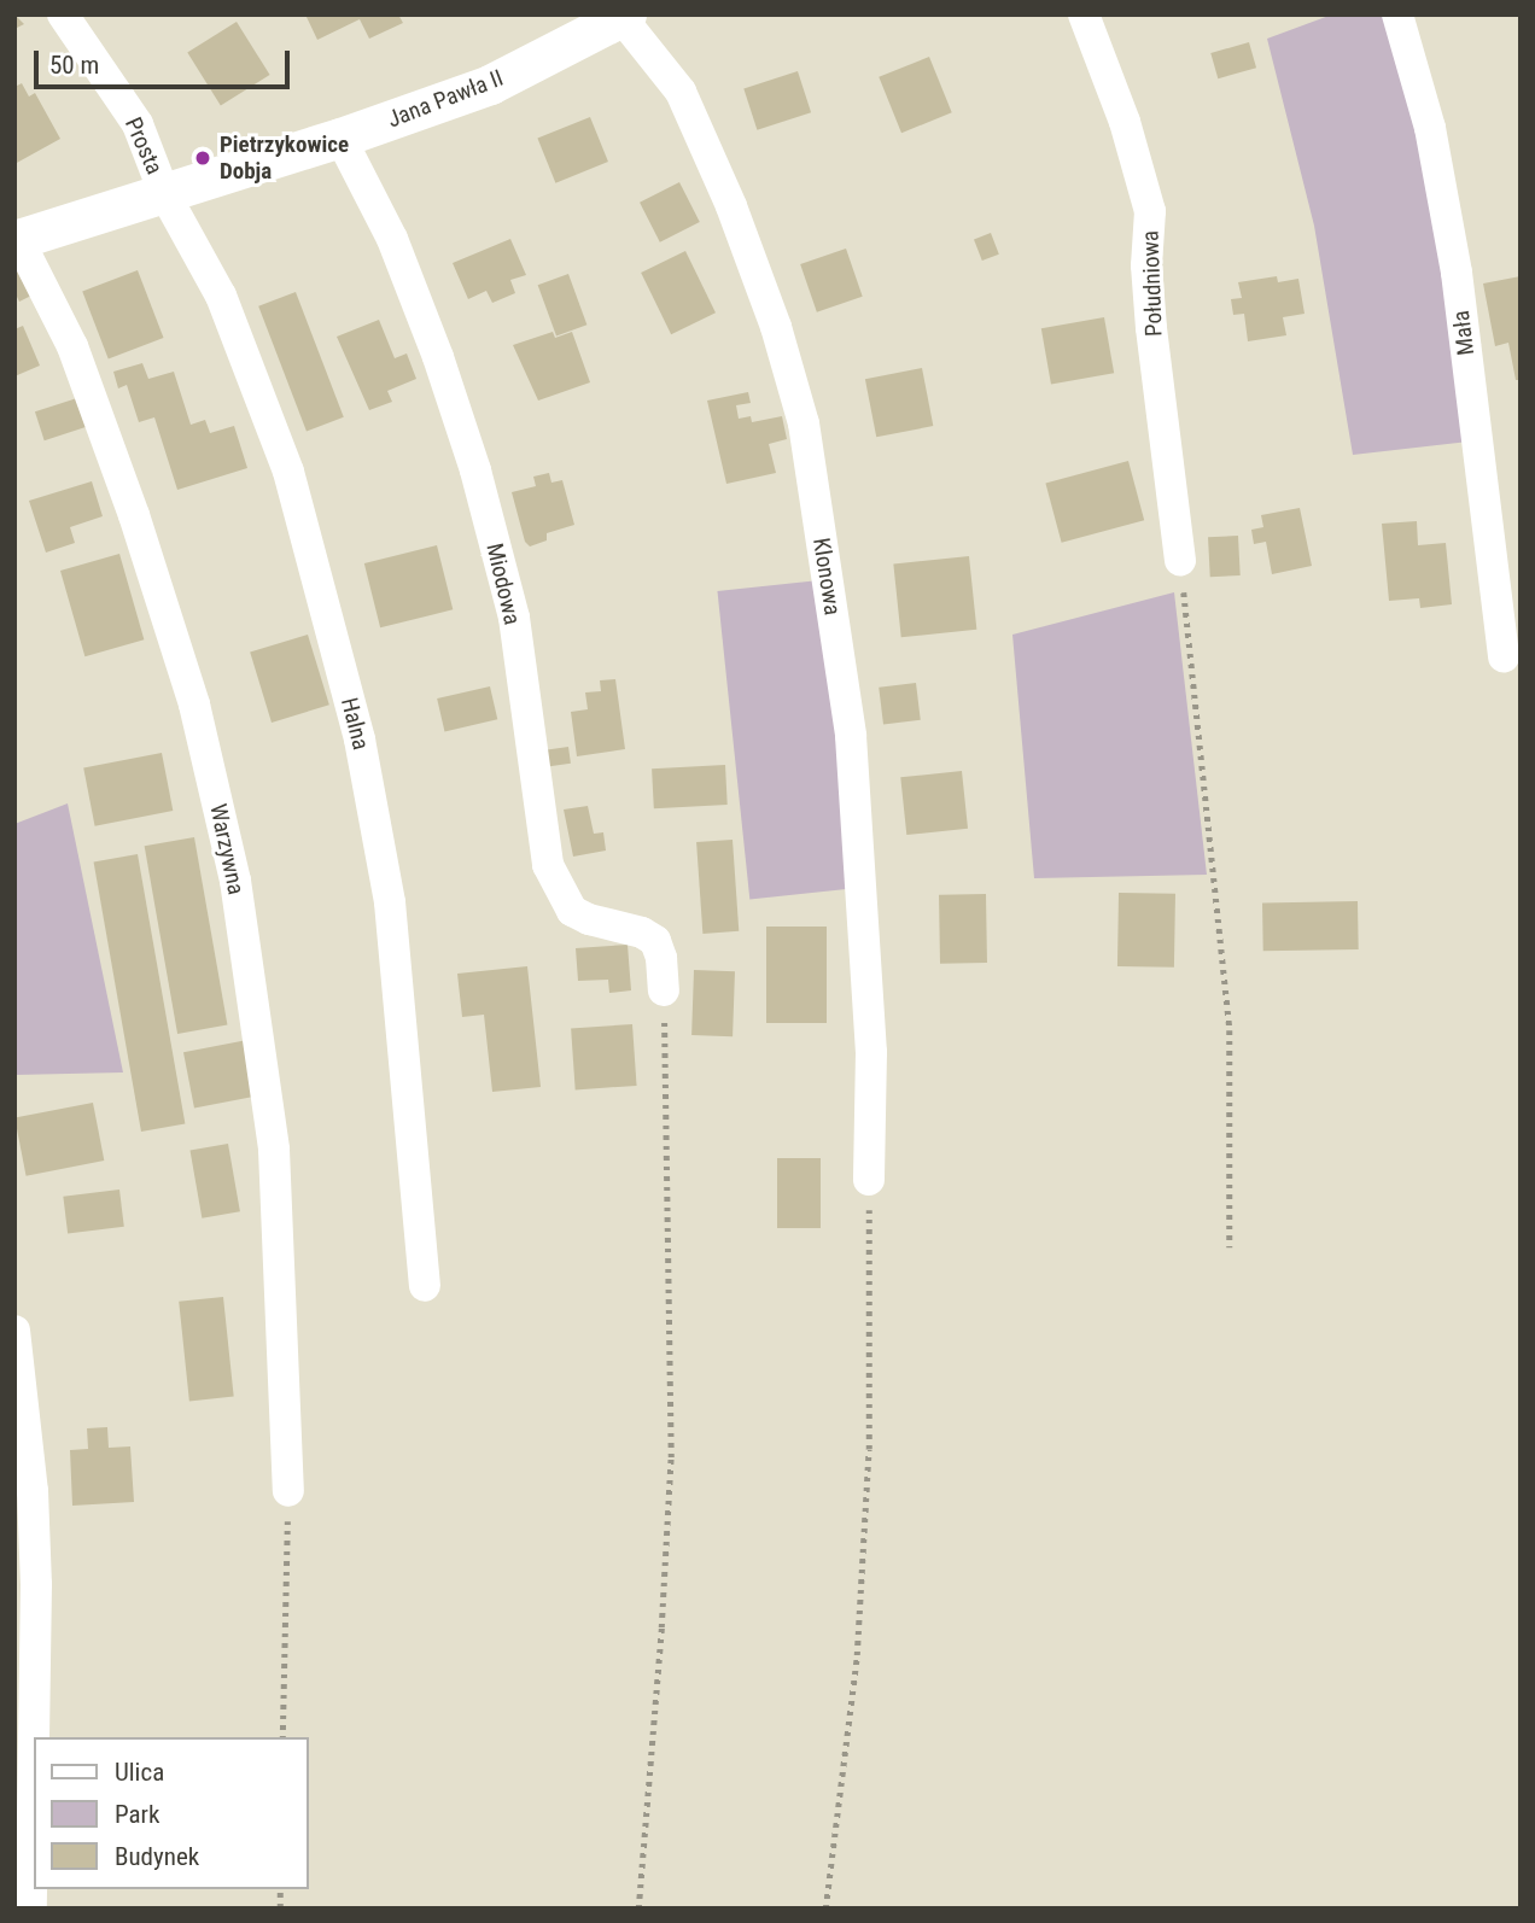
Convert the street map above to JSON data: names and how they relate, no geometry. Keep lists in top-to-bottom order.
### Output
{
  "streets": {
    "street": [
      "Jana Pawła II",
      "Prosta",
      "Południowa",
      "Mała",
      "Klonowa",
      "Miodowa",
      "Halna",
      "Warzywna"
    ]
  },
  "crossings": [
    ["Jana Pawła II", "Prosta"],
    ["Jana Pawła II", "Klonowa"],
    ["Jana Pawła II", "Miodowa"],
    ["Jana Pawła II", "Halna"],
    ["Jana Pawła II", "Warzywna"],
    ["Prosta", "Halna"]
  ],
  "places": ["Pietrzykowice Dobja"],
  "legend": ["Ulica", "Park", "Budynek"],
  "scale_bar": "50 m"
}
